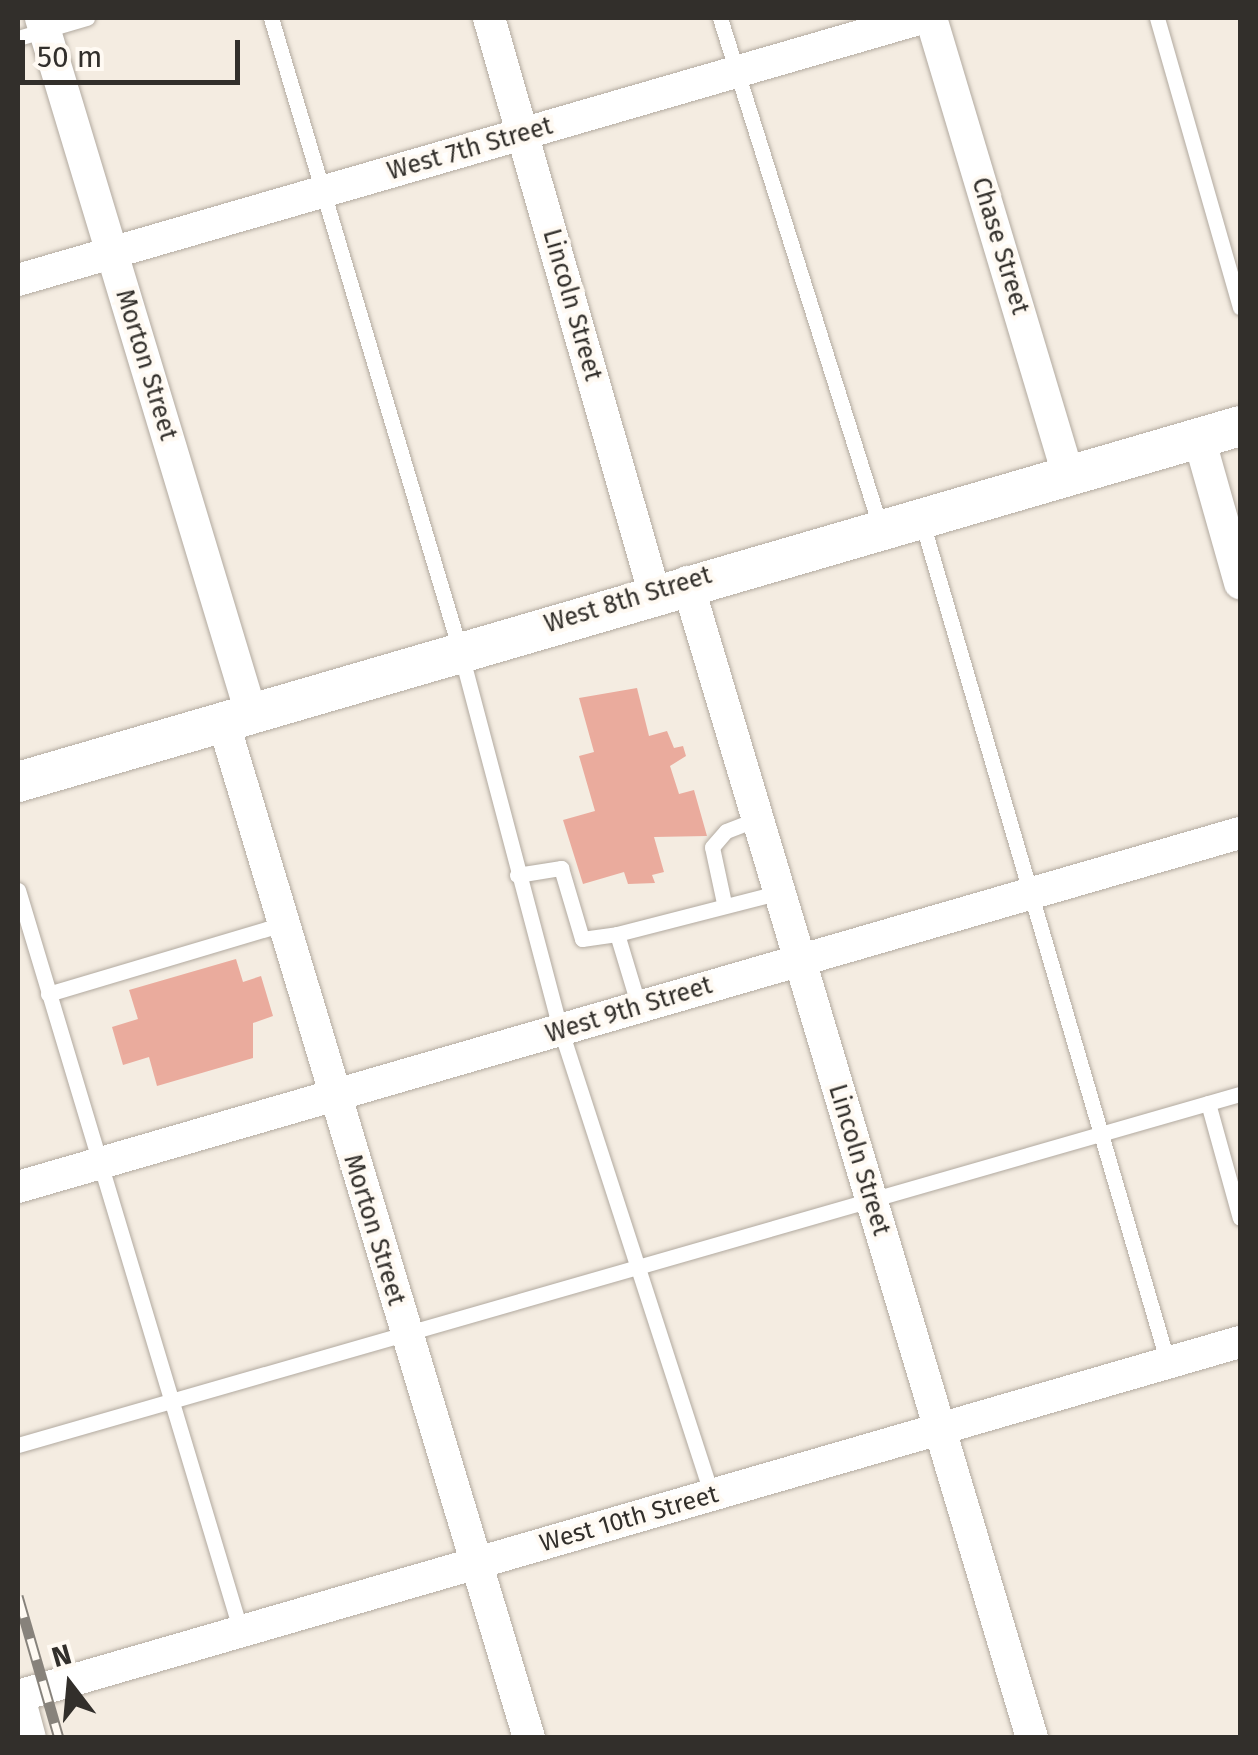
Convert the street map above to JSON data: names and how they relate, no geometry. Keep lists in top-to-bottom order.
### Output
{
  "streets": {
    "street": [
      "West 7th Street",
      "Chase Street",
      "Lincoln Street",
      "Morton Street",
      "West 8th Street",
      "West 9th Street",
      "West 10th Street"
    ]
  },
  "crossings": [
    ["West 7th Street", "Lincoln Street"],
    ["West 7th Street", "Morton Street"],
    ["Chase Street", "West 8th Street"],
    ["Lincoln Street", "West 8th Street"],
    ["Lincoln Street", "West 9th Street"],
    ["Lincoln Street", "West 10th Street"],
    ["Morton Street", "West 8th Street"],
    ["Morton Street", "West 9th Street"],
    ["Morton Street", "West 10th Street"]
  ],
  "scale_bar": "50 m",
  "north": "top"
}
